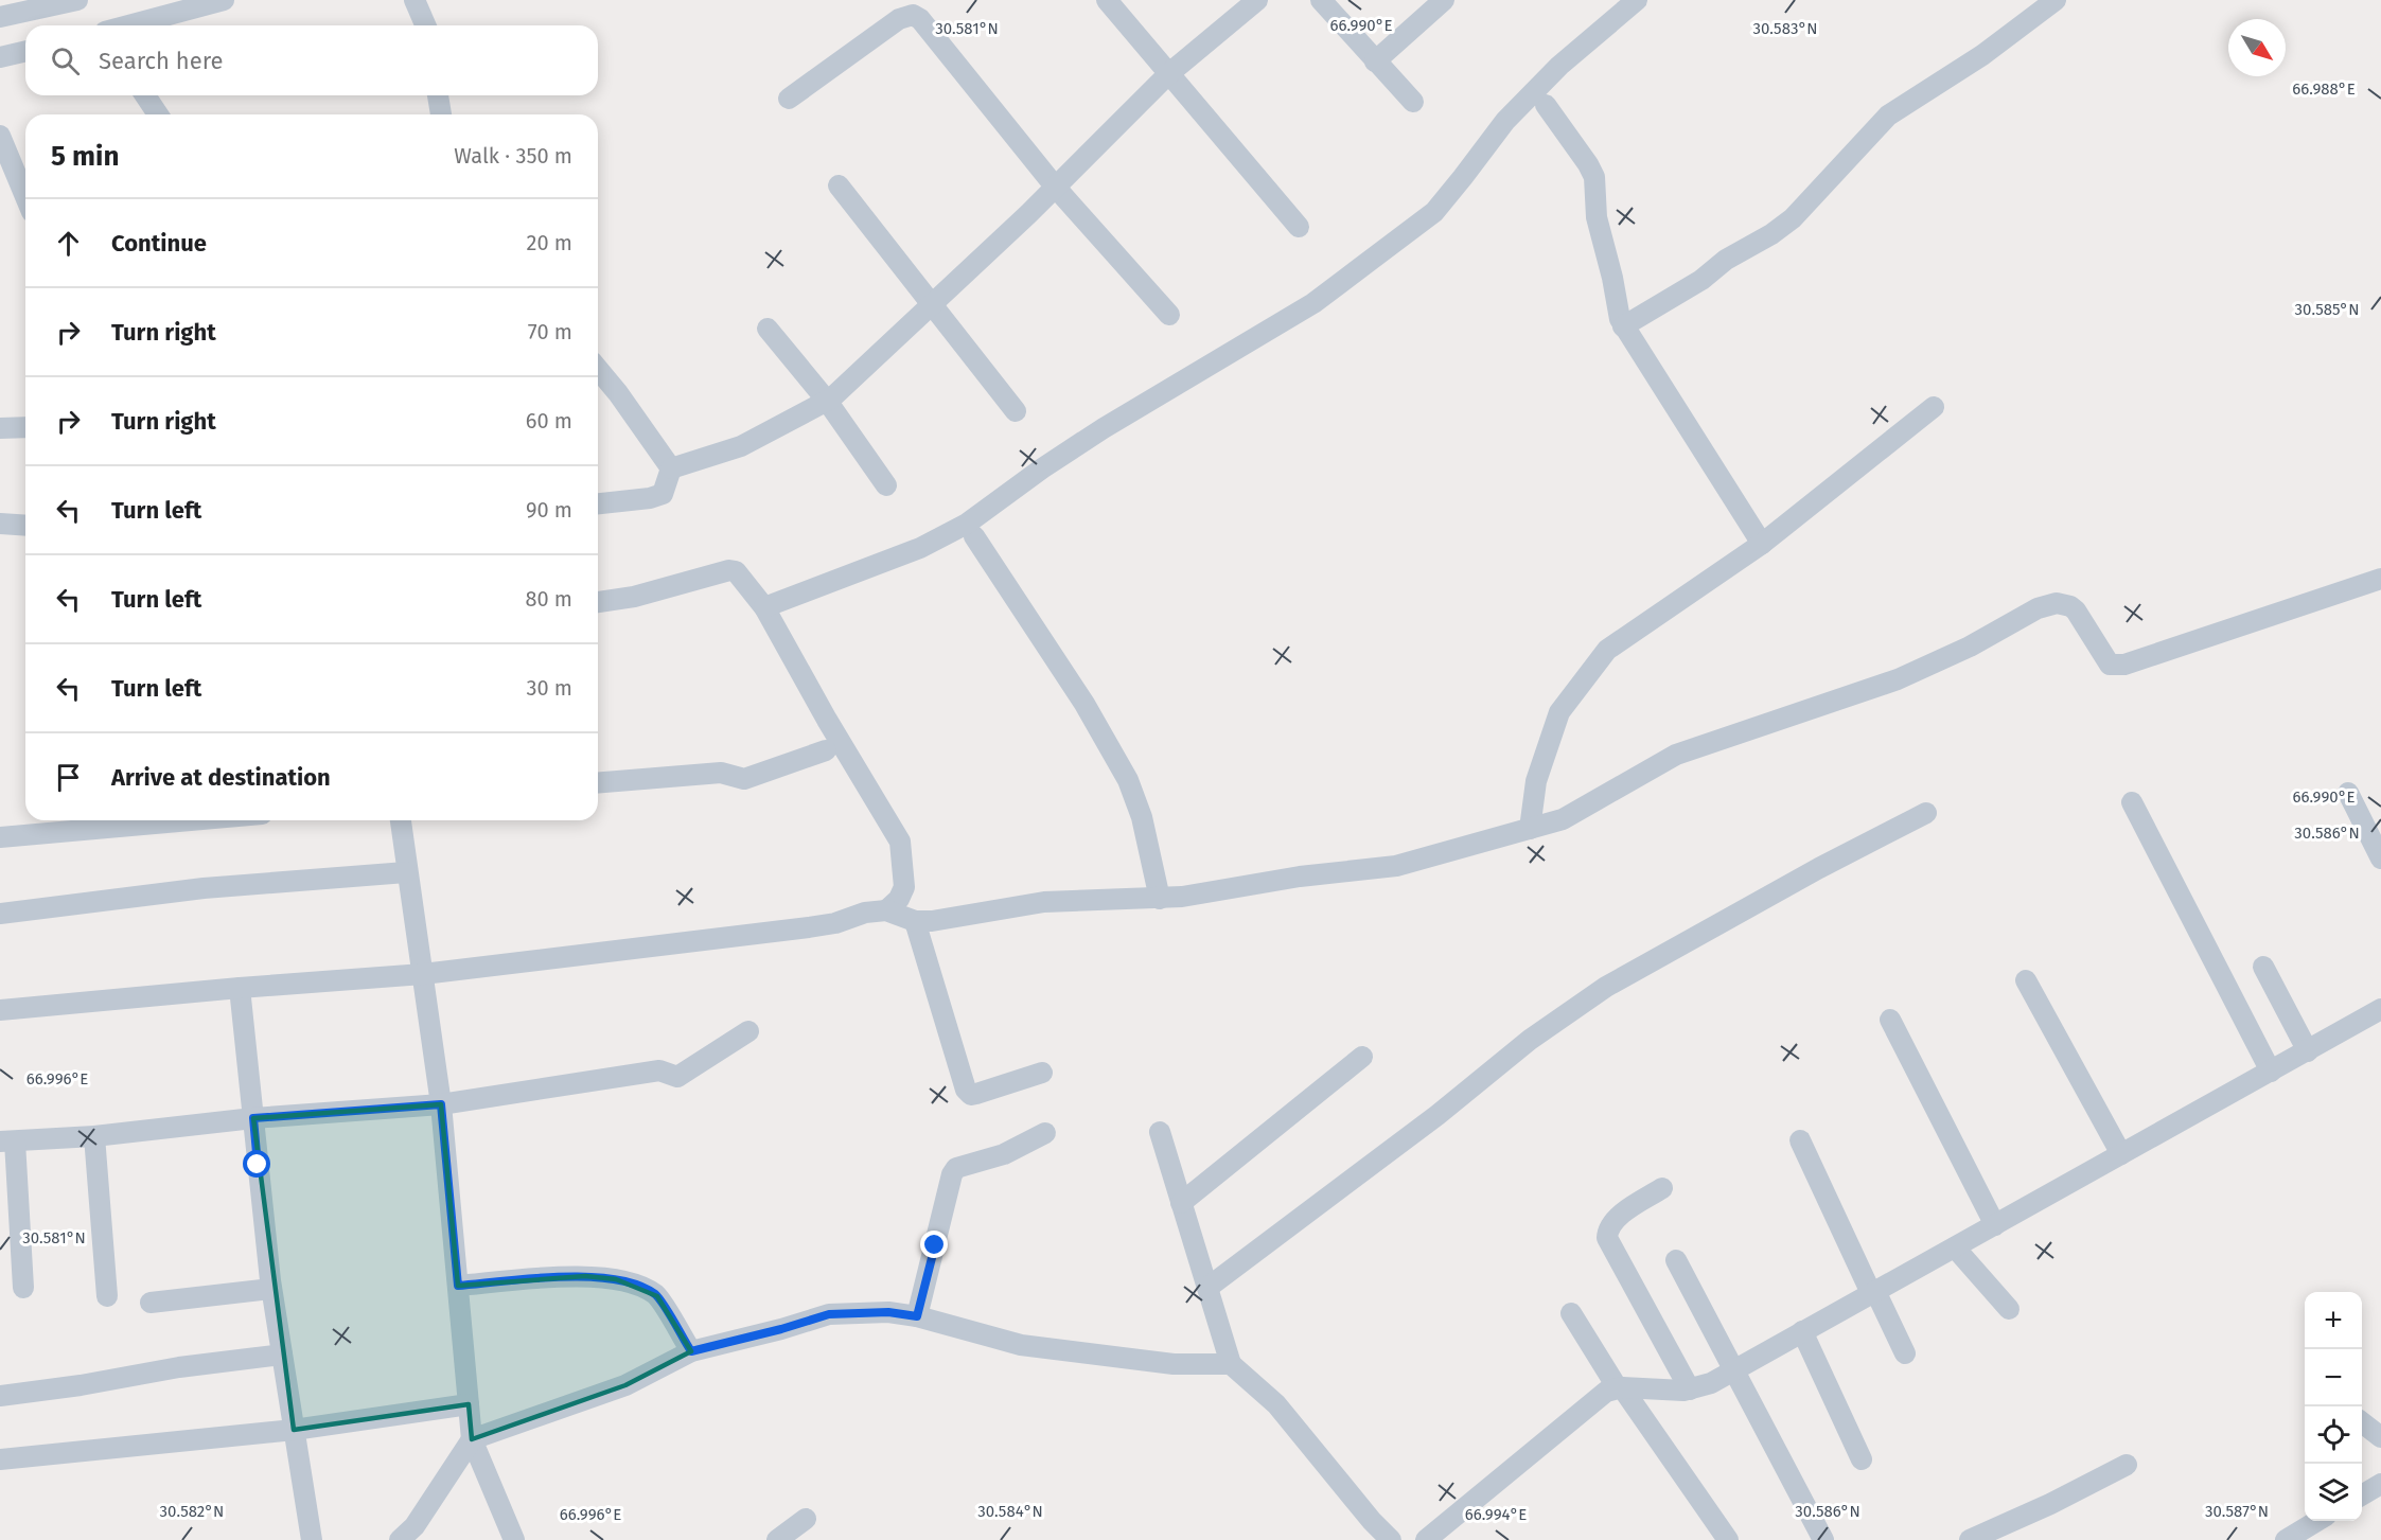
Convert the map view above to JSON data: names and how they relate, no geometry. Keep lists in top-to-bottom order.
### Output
{
  "north": "bottom right",
  "page": {
    "search": "Search here",
    "heading": ["5 min", "Walk · 350 m"],
    "list": [
      ["Continue", "20 m"],
      ["Turn right", "70 m"],
      ["Turn right", "60 m"],
      ["Turn left", "90 m"],
      ["Turn left", "80 m"],
      ["Turn left", "30 m"],
      "Arrive at destination"
    ],
    "map_buttons": ["+", "−"]
  },
  "coordinates": [
    "66.990°E",
    "30.581°N",
    "30.583°N",
    "66.988°E",
    "30.585°N",
    "30.586°N",
    "66.996°E",
    "30.582°N",
    "30.584°N",
    "30.587°N",
    "66.994°E"
  ]
}
